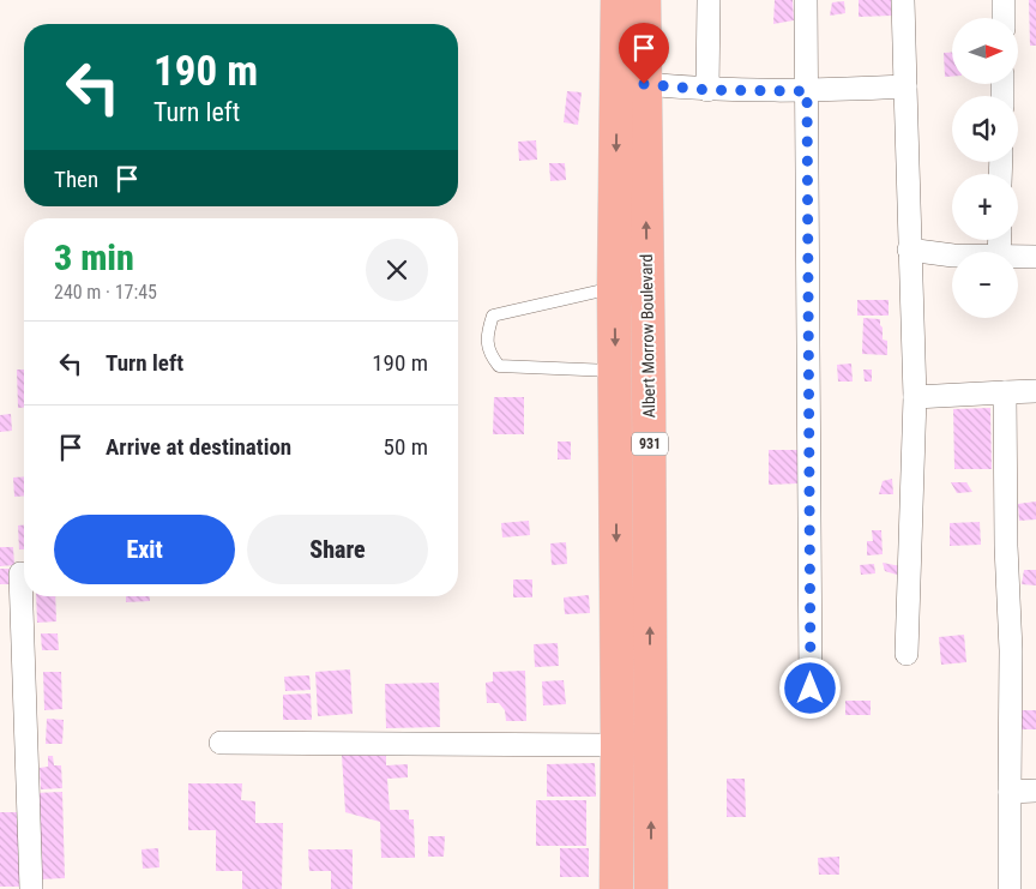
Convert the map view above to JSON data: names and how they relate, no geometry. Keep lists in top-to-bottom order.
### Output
{
  "streets": {
    "highway": ["Albert Morrow Boulevard", "931"]
  },
  "north": "right",
  "page": {
    "map_buttons": ["+", "−"],
    "turn": ["190 m", "Turn left"],
    "then": "Then",
    "heading": ["3 min", "240 m · 17:45"],
    "list": [
      {
        "name": "Turn left",
        "value": "190 m"
      },
      {
        "name": "Arrive at destination",
        "value": "50 m"
      }
    ],
    "buttons": ["Exit", "Share"]
  }
}
